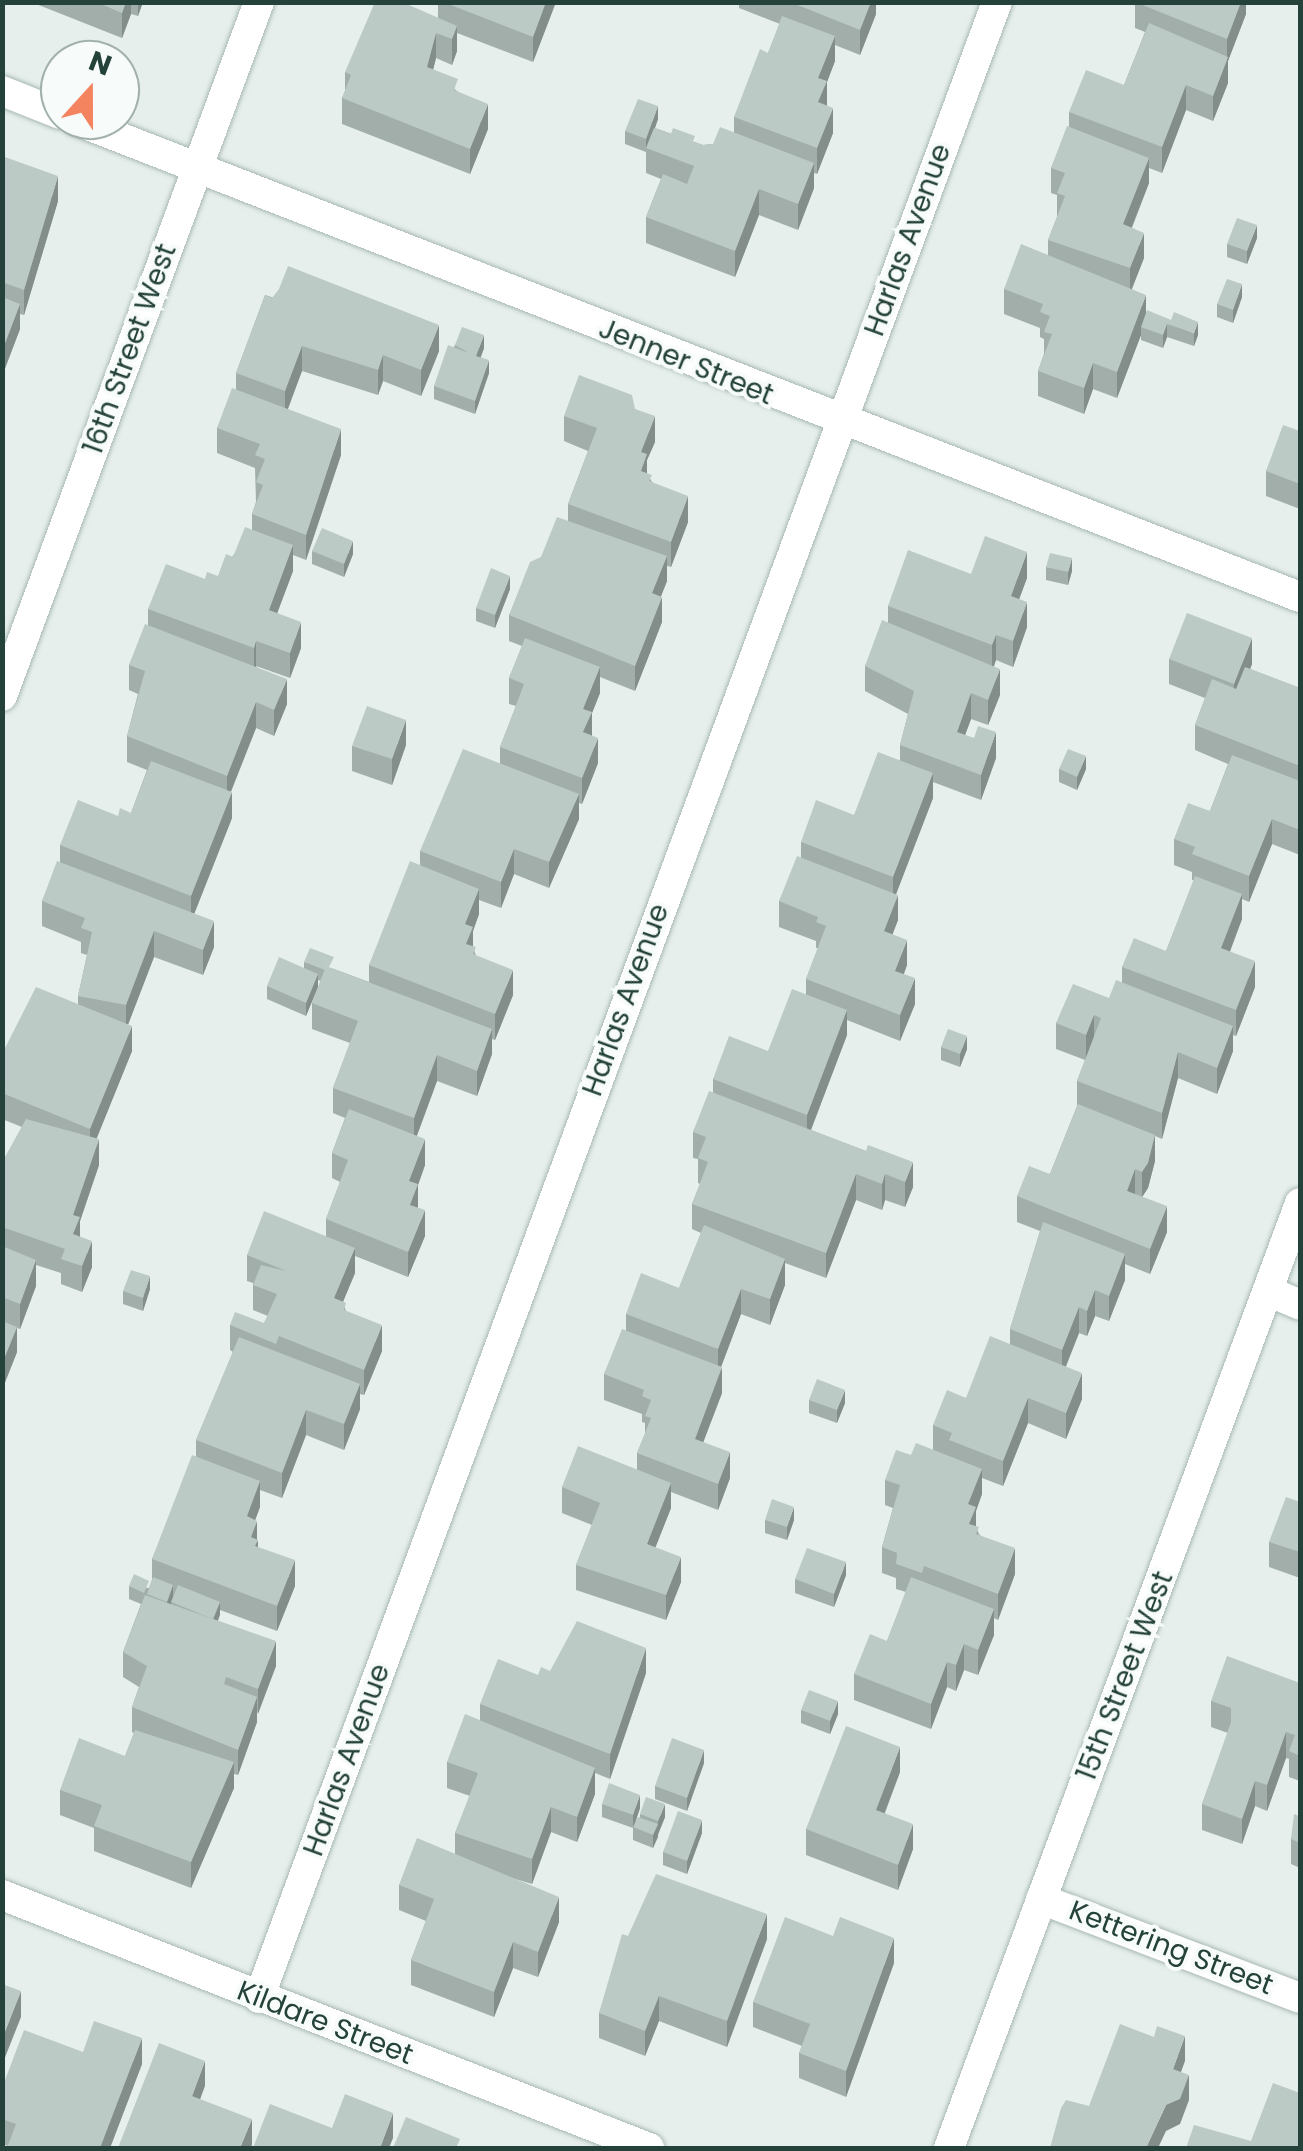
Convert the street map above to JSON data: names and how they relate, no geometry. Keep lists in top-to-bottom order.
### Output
{
  "streets": {
    "street": [
      "Harlas Avenue",
      "16th Street West",
      "Jenner Street",
      "15th Street West",
      "Kettering Street",
      "Kildare Street"
    ]
  },
  "crossings": [
    ["Harlas Avenue", "Jenner Street"],
    ["Harlas Avenue", "Kildare Street"],
    ["16th Street West", "Jenner Street"],
    ["15th Street West", "Kettering Street"]
  ],
  "north": "top"
}
